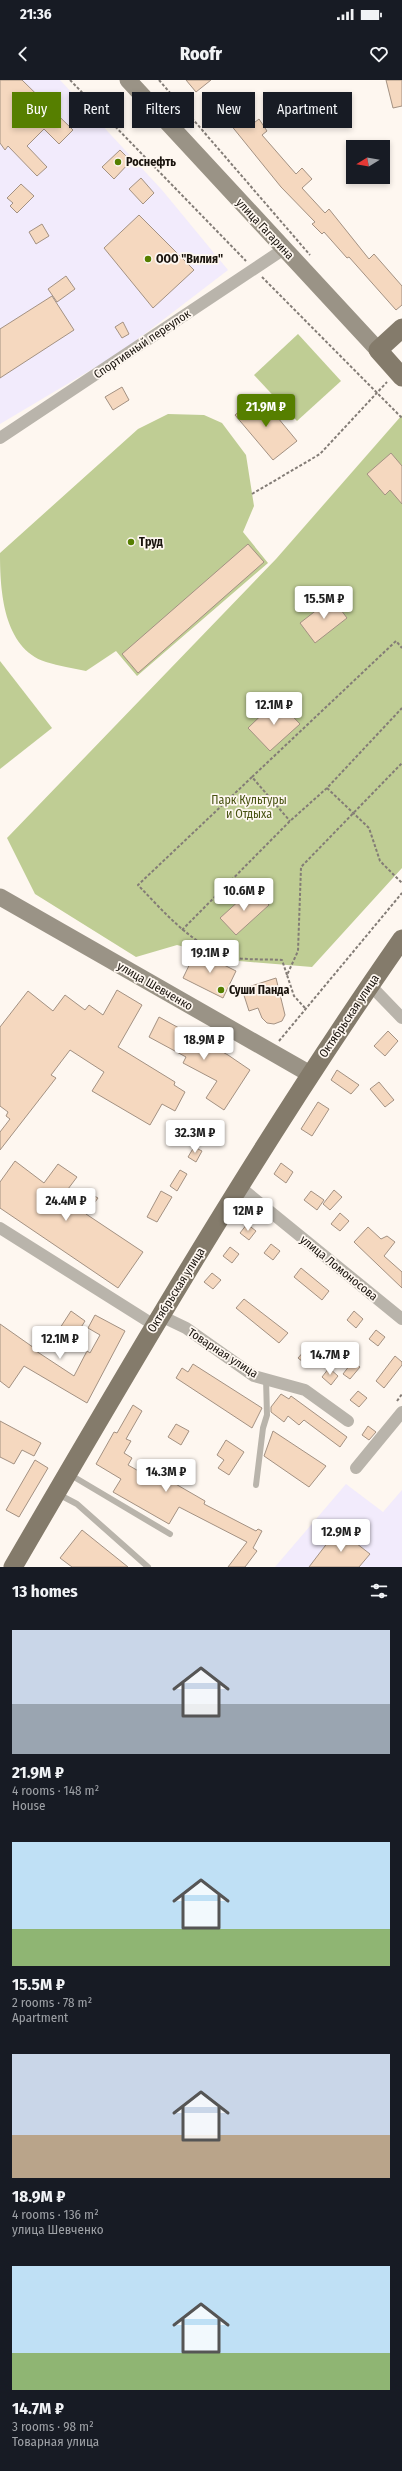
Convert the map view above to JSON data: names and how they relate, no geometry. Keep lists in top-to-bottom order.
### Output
{
  "streets": {
    "main road": ["улица Гагарина", "улица Шевченко", "Октябрьская улица"],
    "street": ["Спортивный переулок", "улица Ломоносова", "Товарная улица"]
  },
  "crossings": [
    ["улица Гагарина", "Спортивный переулок"],
    ["улица Шевченко", "Октябрьская улица"],
    ["Октябрьская улица", "улица Ломоносова"],
    ["Октябрьская улица", "Товарная улица"]
  ],
  "parks": ["Парк Культуры и Отдыха"],
  "places": [
    "Роснефть",
    "ООО \"Вилия\"",
    "Труд",
    "Суши Панда"
  ],
  "north": "left",
  "page": {
    "status": "21:36",
    "header": "Roofr",
    "chip": [
      "Buy",
      "Rent",
      "Filters",
      "New",
      "Apartment"
    ],
    "price": [
      "21.9M ₽",
      "15.5M ₽",
      "12.1M ₽",
      "10.6M ₽",
      "19.1M ₽",
      "18.9M ₽",
      "32.3M ₽",
      "24.4M ₽",
      "12M ₽",
      "12.1M ₽",
      "14.7M ₽",
      "14.3M ₽",
      "12.9M ₽"
    ],
    "heading": "13 homes",
    "list": [
      {
        "name": "21.9M ₽",
        "note": "4 rooms · 148 m² · House"
      },
      {
        "name": "15.5M ₽",
        "note": "2 rooms · 78 m² · Apartment"
      },
      {
        "name": "18.9M ₽",
        "note": "4 rooms · 136 m² · улица Шевченко"
      },
      {
        "name": "14.7M ₽",
        "note": "3 rooms · 98 m² · Товарная улица"
      }
    ]
  }
}
